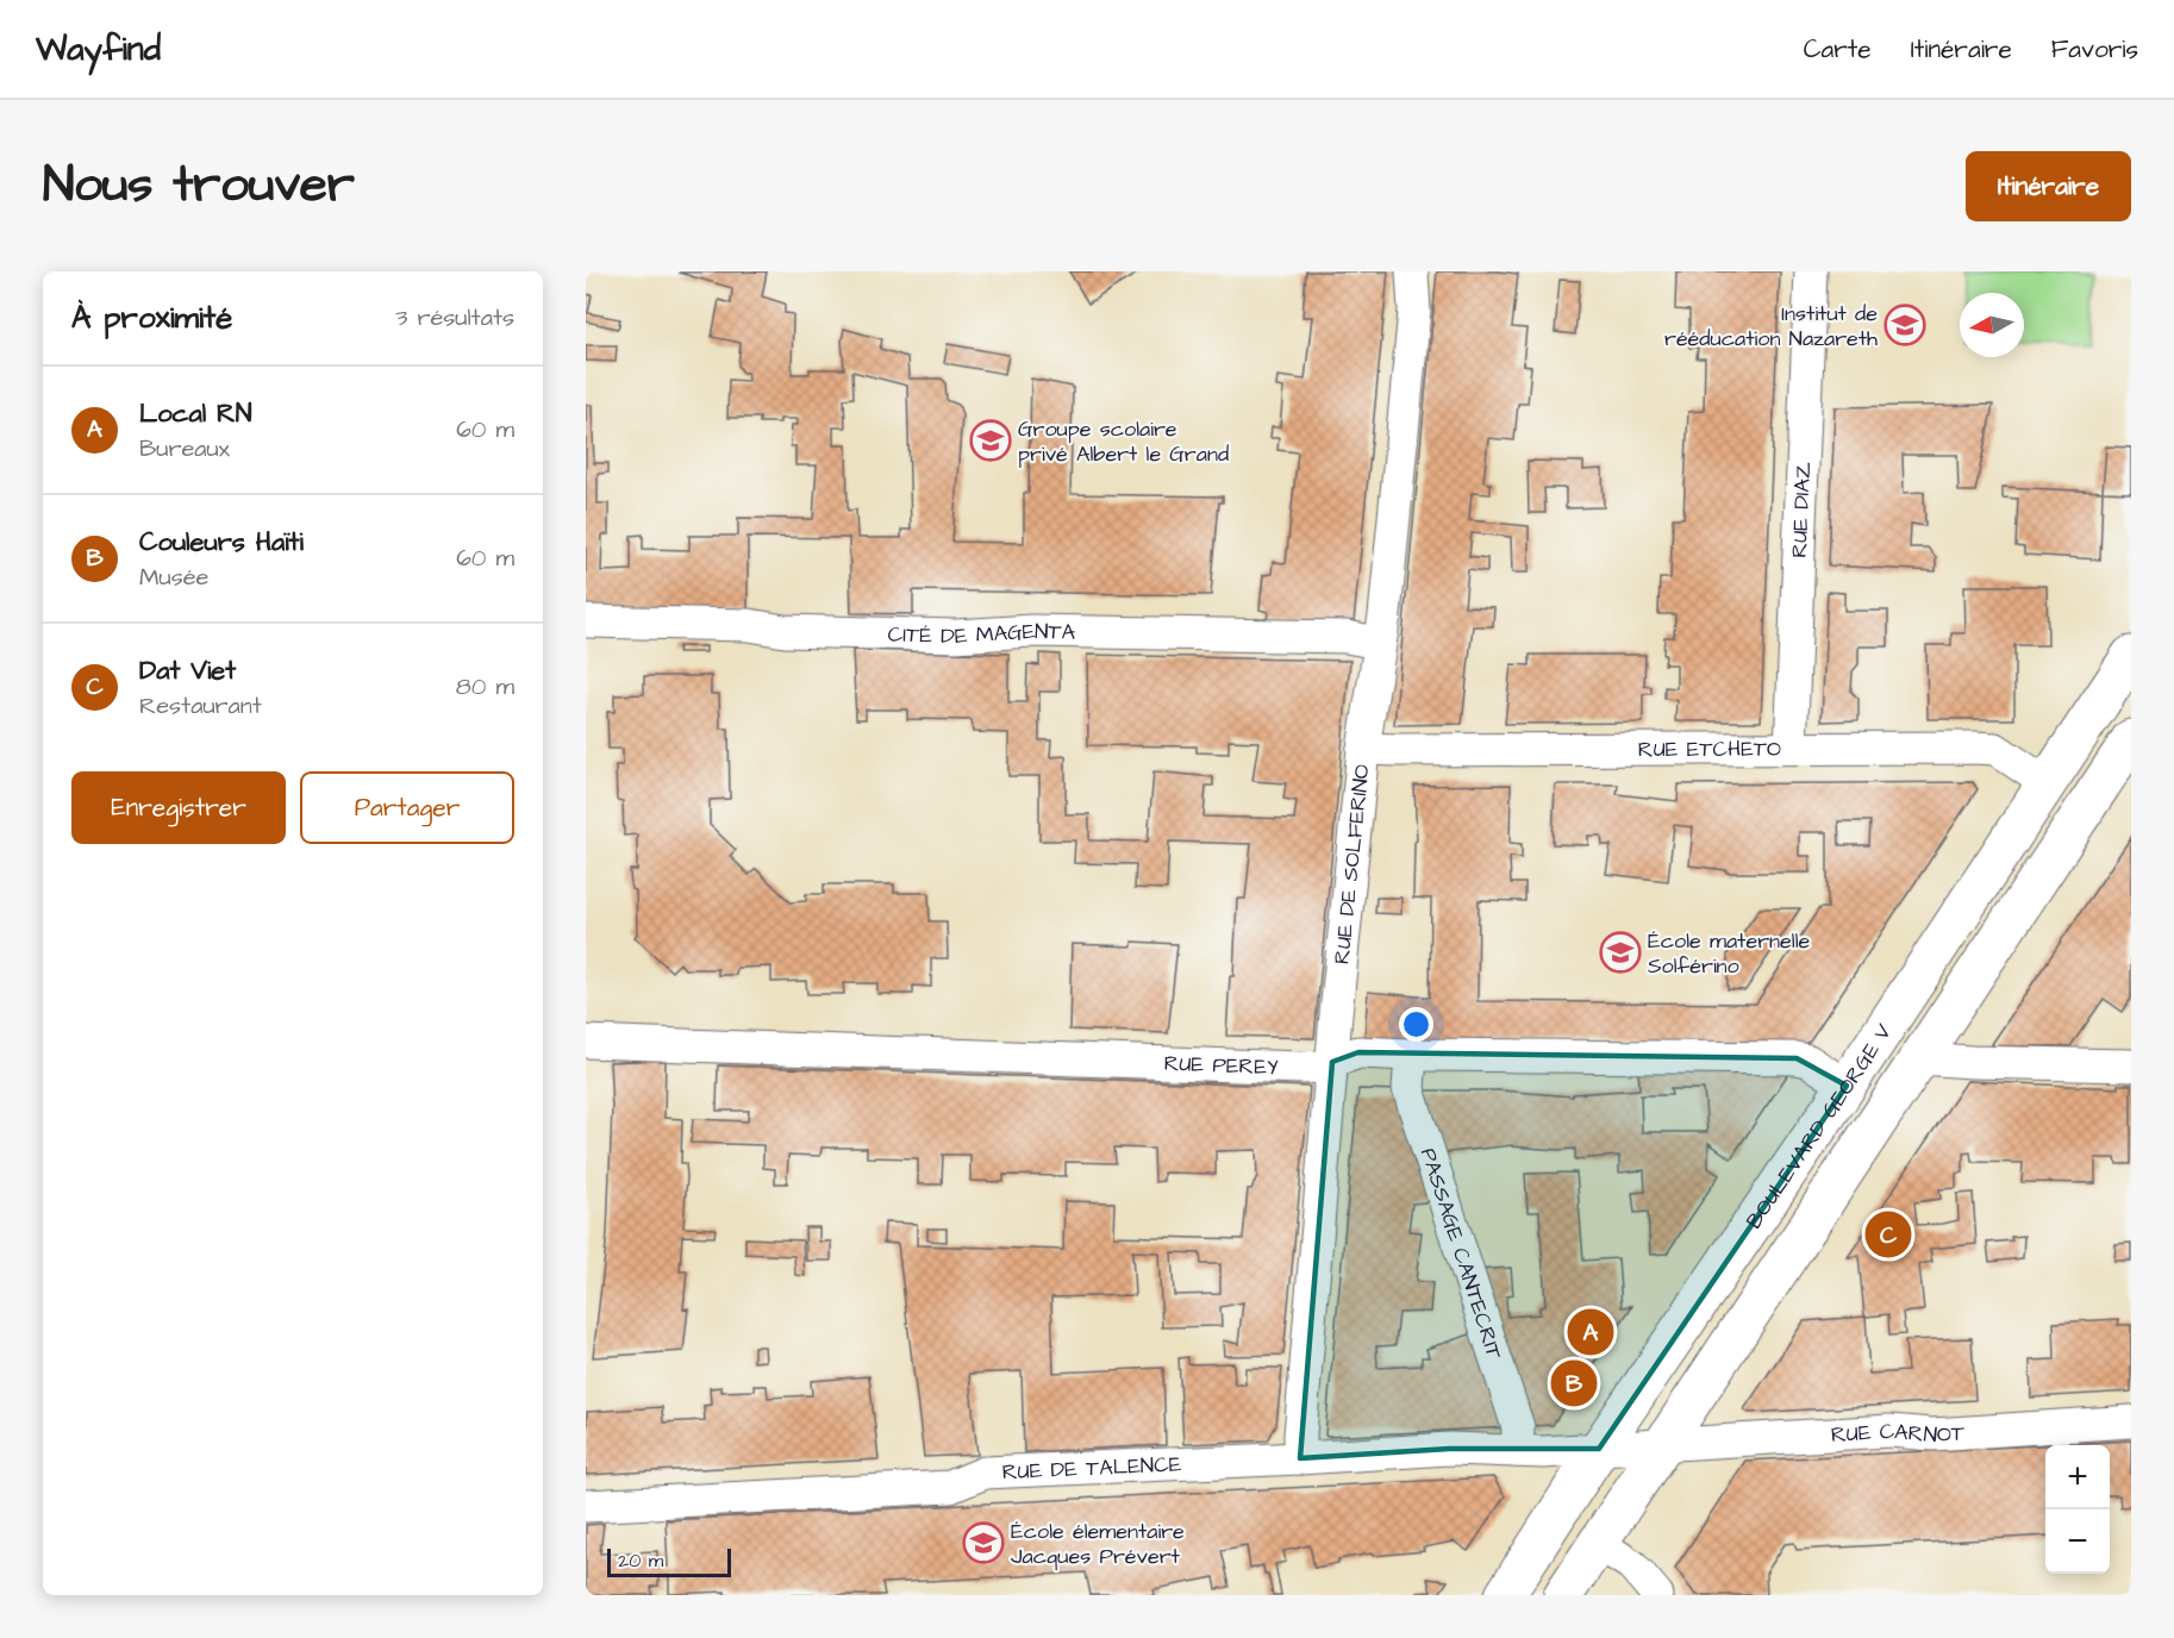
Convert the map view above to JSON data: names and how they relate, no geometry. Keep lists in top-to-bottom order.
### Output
{
  "streets": {
    "main road": ["BOULEVARD GEORGE V"],
    "street": [
      "RUE DIAZ",
      "CITÉ DE MAGENTA",
      "RUE ETCHETO",
      "RUE DE SOLFERINO",
      "RUE PEREY",
      "PASSAGE CANTECRIT",
      "RUE CARNOT",
      "RUE DE TALENCE"
    ]
  },
  "crossings": [
    ["RUE DIAZ", "RUE ETCHETO"],
    ["CITÉ DE MAGENTA", "RUE DE SOLFERINO"],
    ["RUE ETCHETO", "RUE DE SOLFERINO"],
    ["RUE ETCHETO", "BOULEVARD GEORGE V"],
    ["RUE DE SOLFERINO", "RUE PEREY"],
    ["RUE DE SOLFERINO", "RUE DE TALENCE"],
    ["RUE PEREY", "BOULEVARD GEORGE V"],
    ["RUE PEREY", "PASSAGE CANTECRIT"],
    ["BOULEVARD GEORGE V", "RUE CARNOT"],
    ["BOULEVARD GEORGE V", "RUE DE TALENCE"],
    ["PASSAGE CANTECRIT", "RUE DE TALENCE"],
    ["RUE CARNOT", "RUE DE TALENCE"]
  ],
  "places": {
    "school or university": [
      "Institut de rééducation Nazareth",
      "Groupe scolaire privé Albert le Grand",
      "École maternelle Solférino",
      "École élementaire Jacques Prévert"
    ]
  },
  "scale_bar": "20 m",
  "north": "left",
  "page": {
    "header": "Wayfind",
    "nav": ["Carte", "Itinéraire", "Favoris"],
    "title": "Nous trouver",
    "buttons": [
      "Itinéraire",
      ["Enregistrer", "Partager"]
    ],
    "heading": ["À proximité", "3 résultats"],
    "list": [
      {
        "mark": "A",
        "name": "Local RN",
        "note": "Bureaux",
        "value": "60 m"
      },
      {
        "mark": "B",
        "name": "Couleurs Haïti",
        "note": "Musée",
        "value": "60 m"
      },
      {
        "mark": "C",
        "name": "Dat Viet",
        "note": "Restaurant",
        "value": "80 m"
      }
    ],
    "pins": ["C", "A", "B"],
    "map_buttons": ["+", "−"],
    "scale": "20 m"
  }
}
